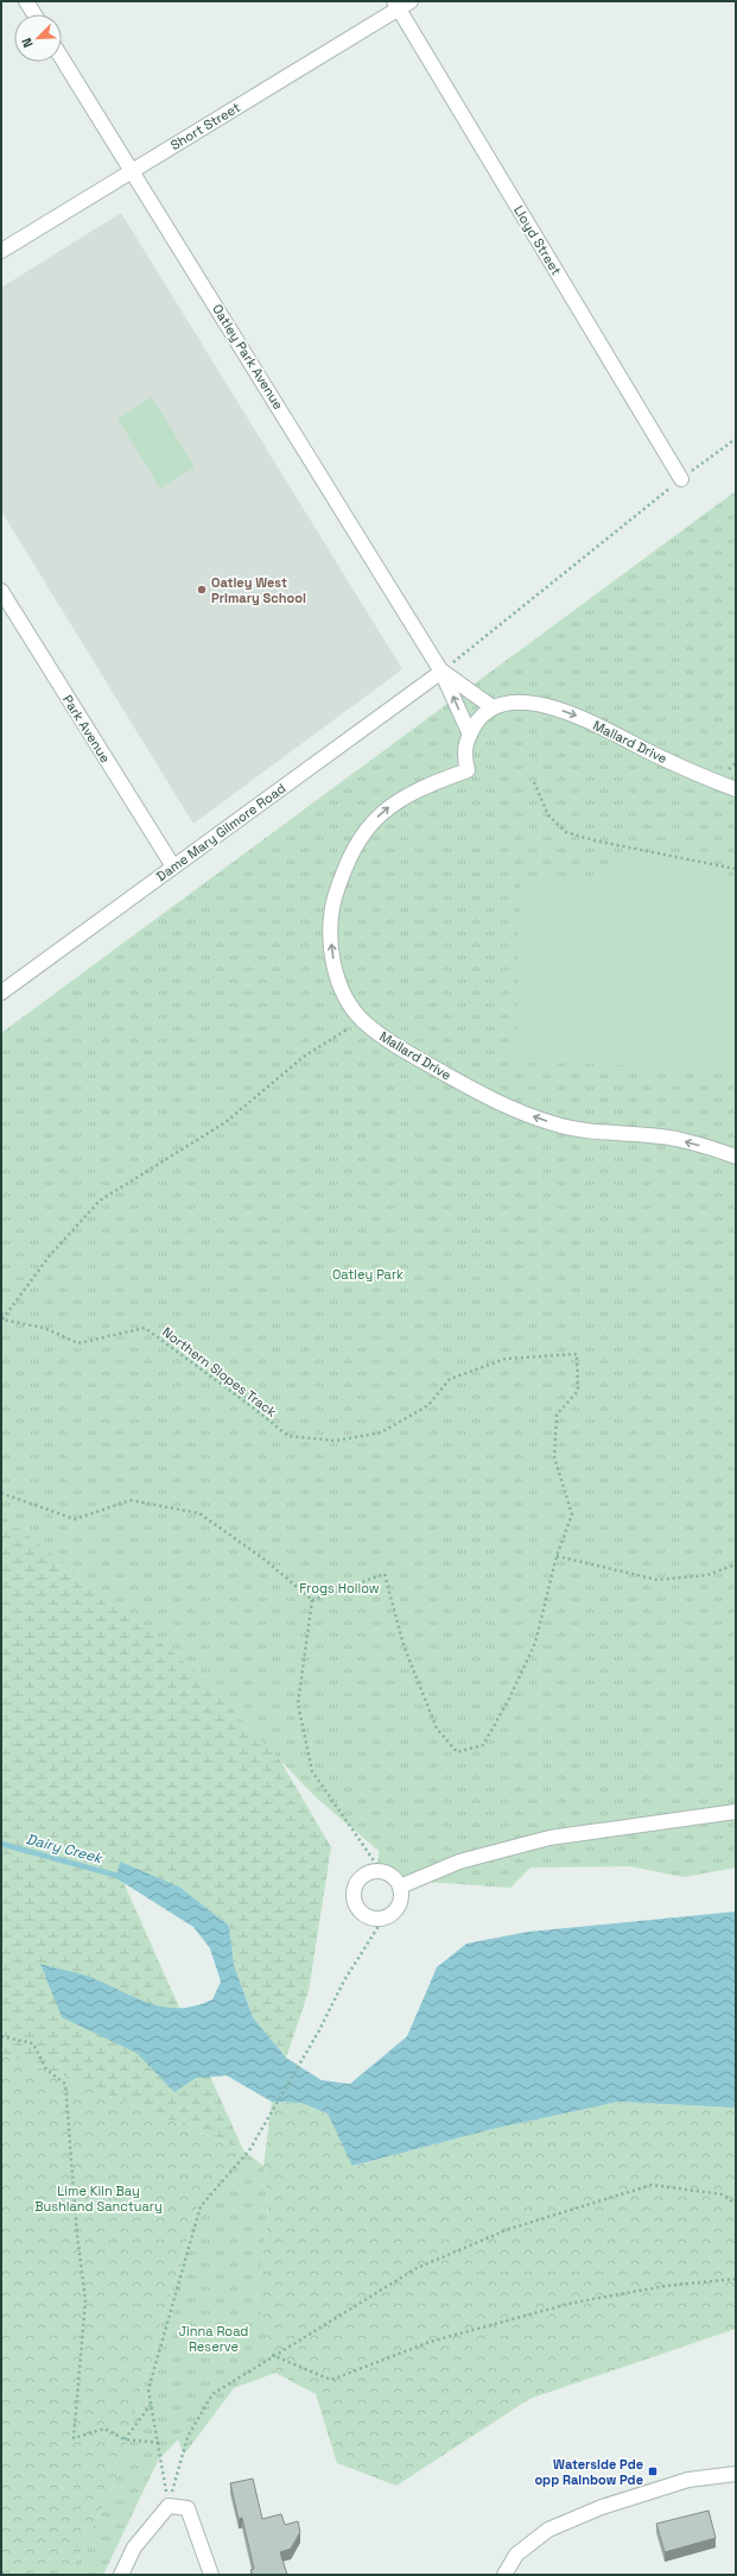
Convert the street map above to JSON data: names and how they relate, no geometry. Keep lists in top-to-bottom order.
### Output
{
  "streets": {
    "street": [
      "Short Street",
      "Lloyd Street",
      "Oatley Park Avenue",
      "Park Avenue",
      "Mallard Drive",
      "Dame Mary Gilmore Road"
    ],
    "path": ["Northern Slopes Track"]
  },
  "crossings": [
    ["Short Street", "Lloyd Street"],
    ["Short Street", "Oatley Park Avenue"],
    ["Oatley Park Avenue", "Dame Mary Gilmore Road"],
    ["Park Avenue", "Dame Mary Gilmore Road"],
    ["Mallard Drive", "Northern Slopes Track"]
  ],
  "water": ["Dairy Creek"],
  "parks": [
    "Oatley Park",
    "Frogs Hollow",
    "Lime Kiln Bay Bushland Sanctuary",
    "Jinna Road Reserve"
  ],
  "places": {
    "other": ["Oatley West Primary School"],
    "transit": ["Waterside Pde opp Rainbow Pde"]
  },
  "north": "bottom left"
}
